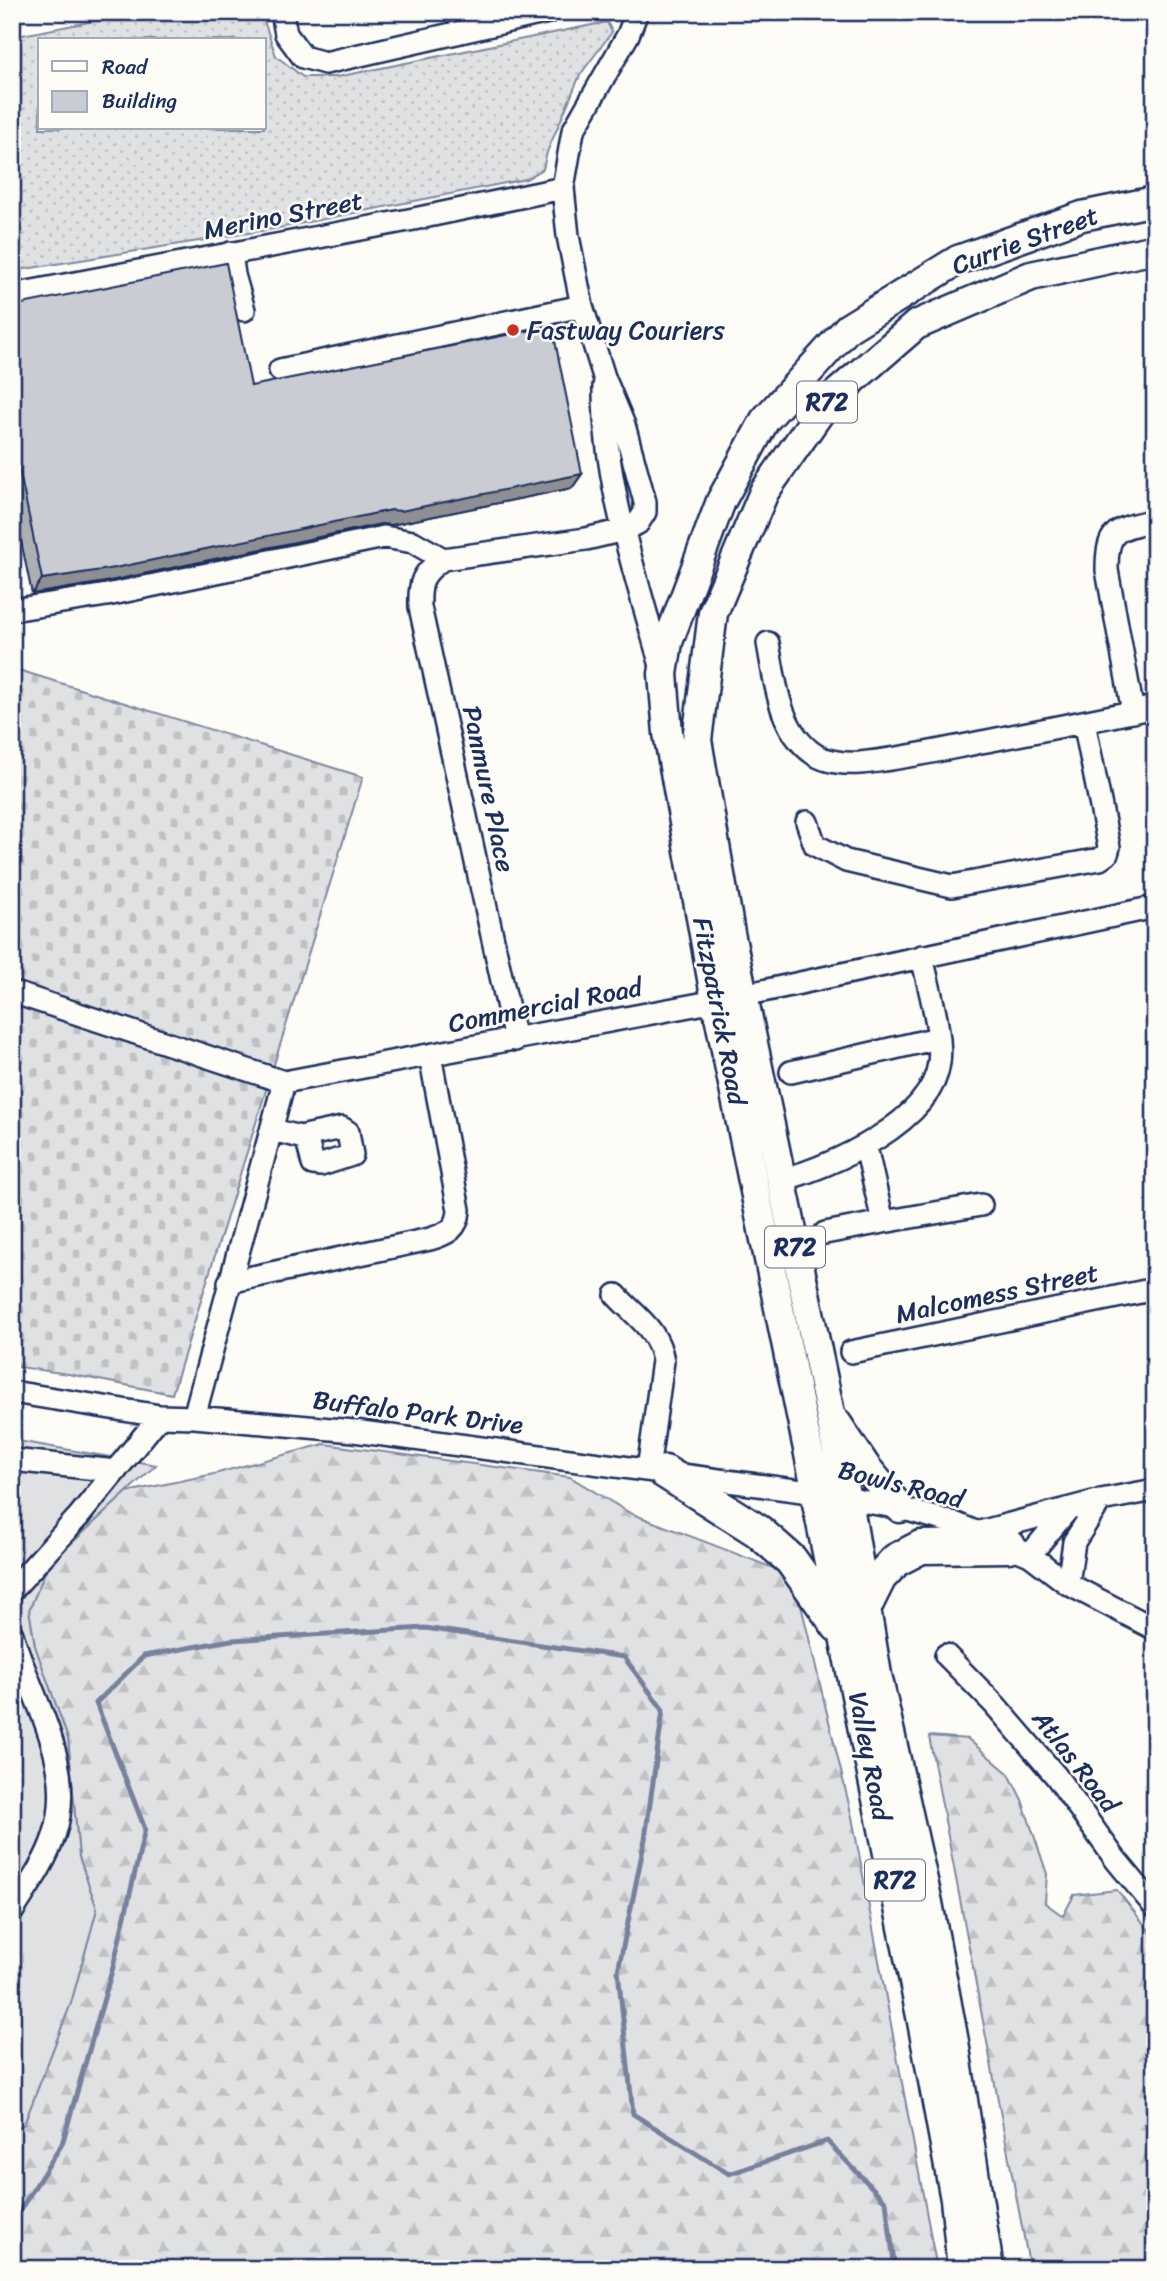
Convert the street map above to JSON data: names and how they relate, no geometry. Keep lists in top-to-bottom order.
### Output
{
  "streets": {
    "highway": ["R72", "Valley Road"],
    "main road": ["Currie Street", "Fitzpatrick Road"],
    "street": [
      "Merino Street",
      "Panmure Place",
      "Commercial Road",
      "Malcomess Street",
      "Buffalo Park Drive",
      "Bowls Road",
      "Atlas Road"
    ]
  },
  "crossings": [
    ["Merino Street", "Fitzpatrick Road"],
    ["Currie Street", "Fitzpatrick Road"],
    ["Panmure Place", "Commercial Road"],
    ["Commercial Road", "Fitzpatrick Road"],
    ["Fitzpatrick Road", "Buffalo Park Drive"],
    ["Fitzpatrick Road", "Bowls Road"],
    ["Fitzpatrick Road", "Valley Road"],
    ["Buffalo Park Drive", "Bowls Road"],
    ["Buffalo Park Drive", "Valley Road"],
    ["Bowls Road", "Valley Road"]
  ],
  "places": ["Fastway Couriers"],
  "legend": ["Road", "Building"]
}
